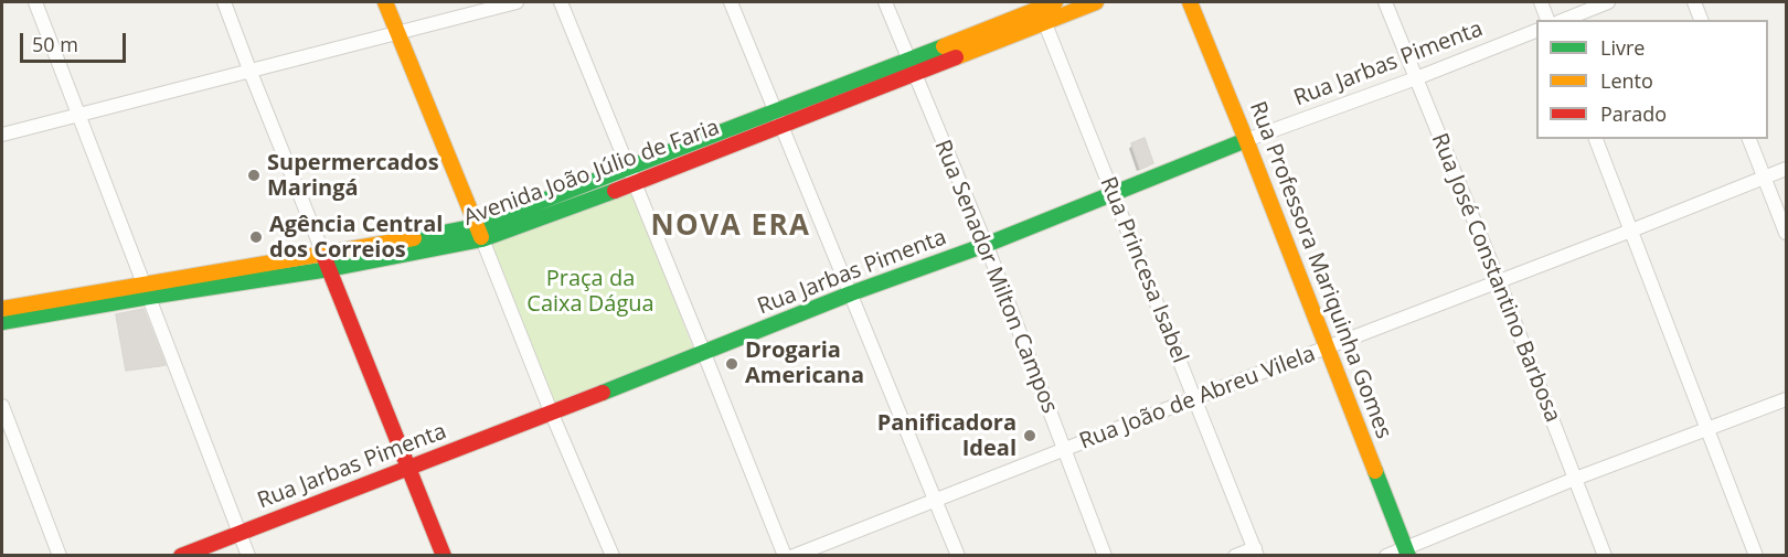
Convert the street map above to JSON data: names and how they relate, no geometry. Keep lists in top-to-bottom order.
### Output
{
  "streets": {
    "main road": ["Rua Jarbas Pimenta", "Avenida João Júlio de Faria", "Rua Professora Mariquinha Gomes"],
    "street": [
      "Rua Princesa Isabel",
      "Rua Senador Milton Campos",
      "Rua José Constantino Barbosa",
      "Rua João de Abreu Vilela"
    ]
  },
  "crossings": [
    ["Rua Jarbas Pimenta", "Rua Princesa Isabel"],
    ["Rua Jarbas Pimenta", "Rua Professora Mariquinha Gomes"],
    ["Rua Jarbas Pimenta", "Rua Senador Milton Campos"],
    ["Rua Jarbas Pimenta", "Rua José Constantino Barbosa"],
    ["Avenida João Júlio de Faria", "Rua Princesa Isabel"],
    ["Avenida João Júlio de Faria", "Rua Senador Milton Campos"],
    ["Rua Princesa Isabel", "Rua João de Abreu Vilela"],
    ["Rua Professora Mariquinha Gomes", "Rua João de Abreu Vilela"],
    ["Rua Senador Milton Campos", "Rua João de Abreu Vilela"],
    ["Rua José Constantino Barbosa", "Rua João de Abreu Vilela"]
  ],
  "districts": ["NOVA ERA"],
  "parks": ["Praça da Caixa Dágua"],
  "places": [
    "Supermercados Maringá",
    "Agência Central dos Correios",
    "Drogaria Americana",
    "Panificadora Ideal"
  ],
  "legend": ["Livre", "Lento", "Parado"],
  "scale_bar": "50 m"
}
